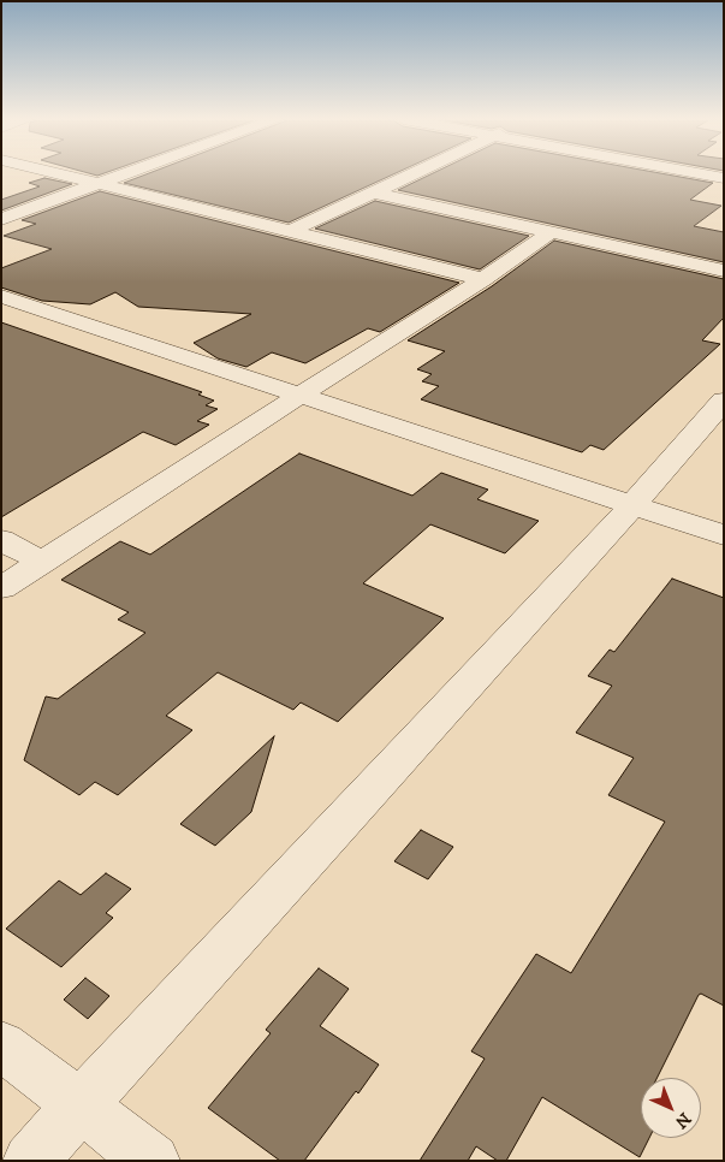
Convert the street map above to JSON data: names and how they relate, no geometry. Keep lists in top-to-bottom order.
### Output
{
  "north": "bottom right"
}
